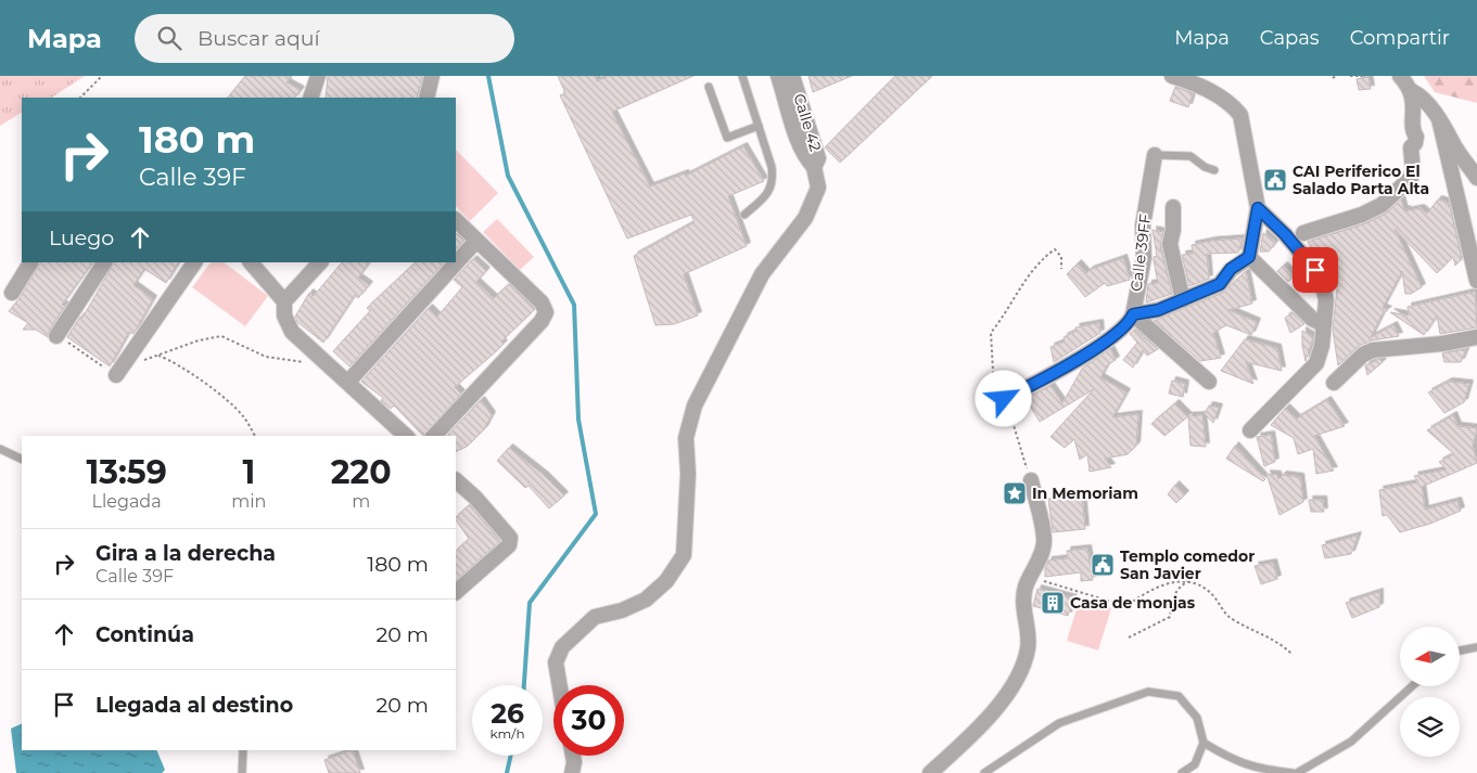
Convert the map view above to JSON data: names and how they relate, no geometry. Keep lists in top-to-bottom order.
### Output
{
  "streets": {
    "street": ["Calle 42", "Calle 39FF"]
  },
  "places": {
    "public building": ["CAI Periferico El Salado Parta Alta", "Templo comedor San Javier"],
    "place": ["In Memoriam"],
    "building": ["Casa de monjas"]
  },
  "north": "left",
  "page": {
    "header": "Mapa",
    "search": "Buscar aquí",
    "nav": ["Mapa", "Capas", "Compartir"],
    "turn": ["180 m", "Calle 39F"],
    "then": "Luego",
    "eta": [
      "13:59",
      "Llegada",
      "1",
      "min",
      "220",
      "m"
    ],
    "list": [
      {
        "name": "Gira a la derecha",
        "note": "Calle 39F",
        "value": "180 m"
      },
      {
        "name": "Continúa",
        "value": "20 m"
      },
      {
        "name": "Llegada al destino",
        "value": "20 m"
      }
    ],
    "speed": "26 km/h",
    "limit": "30"
  }
}
